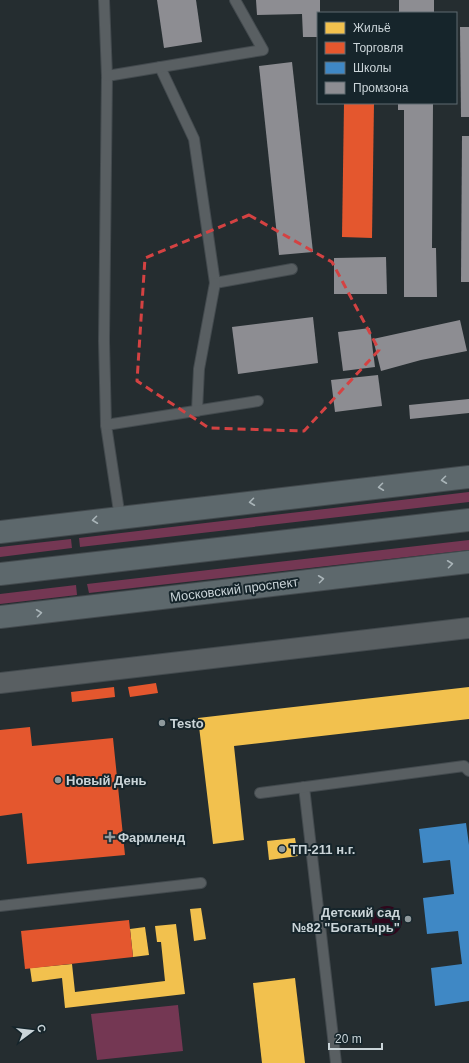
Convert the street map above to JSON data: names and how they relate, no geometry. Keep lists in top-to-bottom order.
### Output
{
  "streets": {
    "main road": ["Московский проспект"]
  },
  "places": {
    "other": [
      "Testo",
      "Новый День",
      "ТП-211 н.г.",
      "Детский сад №82 \"Богатырь\""
    ],
    "health": ["Фармленд"]
  },
  "legend": [
    "Жильё",
    "Торговля",
    "Школы",
    "Промзона"
  ],
  "scale_bar": "20 m",
  "north": "right"
}
